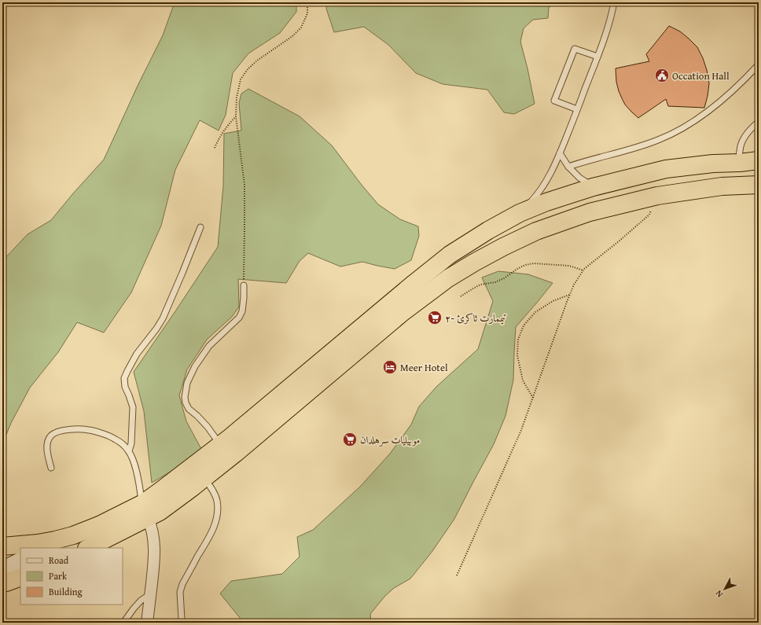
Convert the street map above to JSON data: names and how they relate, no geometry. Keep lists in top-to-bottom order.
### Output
{
  "places": {
    "public building": ["Occation Hall"],
    "supermarket": ["تيممارت ئاكرئ -٢", "موبيليات سرهلدان"],
    "hotel": ["Meer Hotel"]
  },
  "legend": ["Road", "Park", "Building"],
  "north": "bottom left"
}
